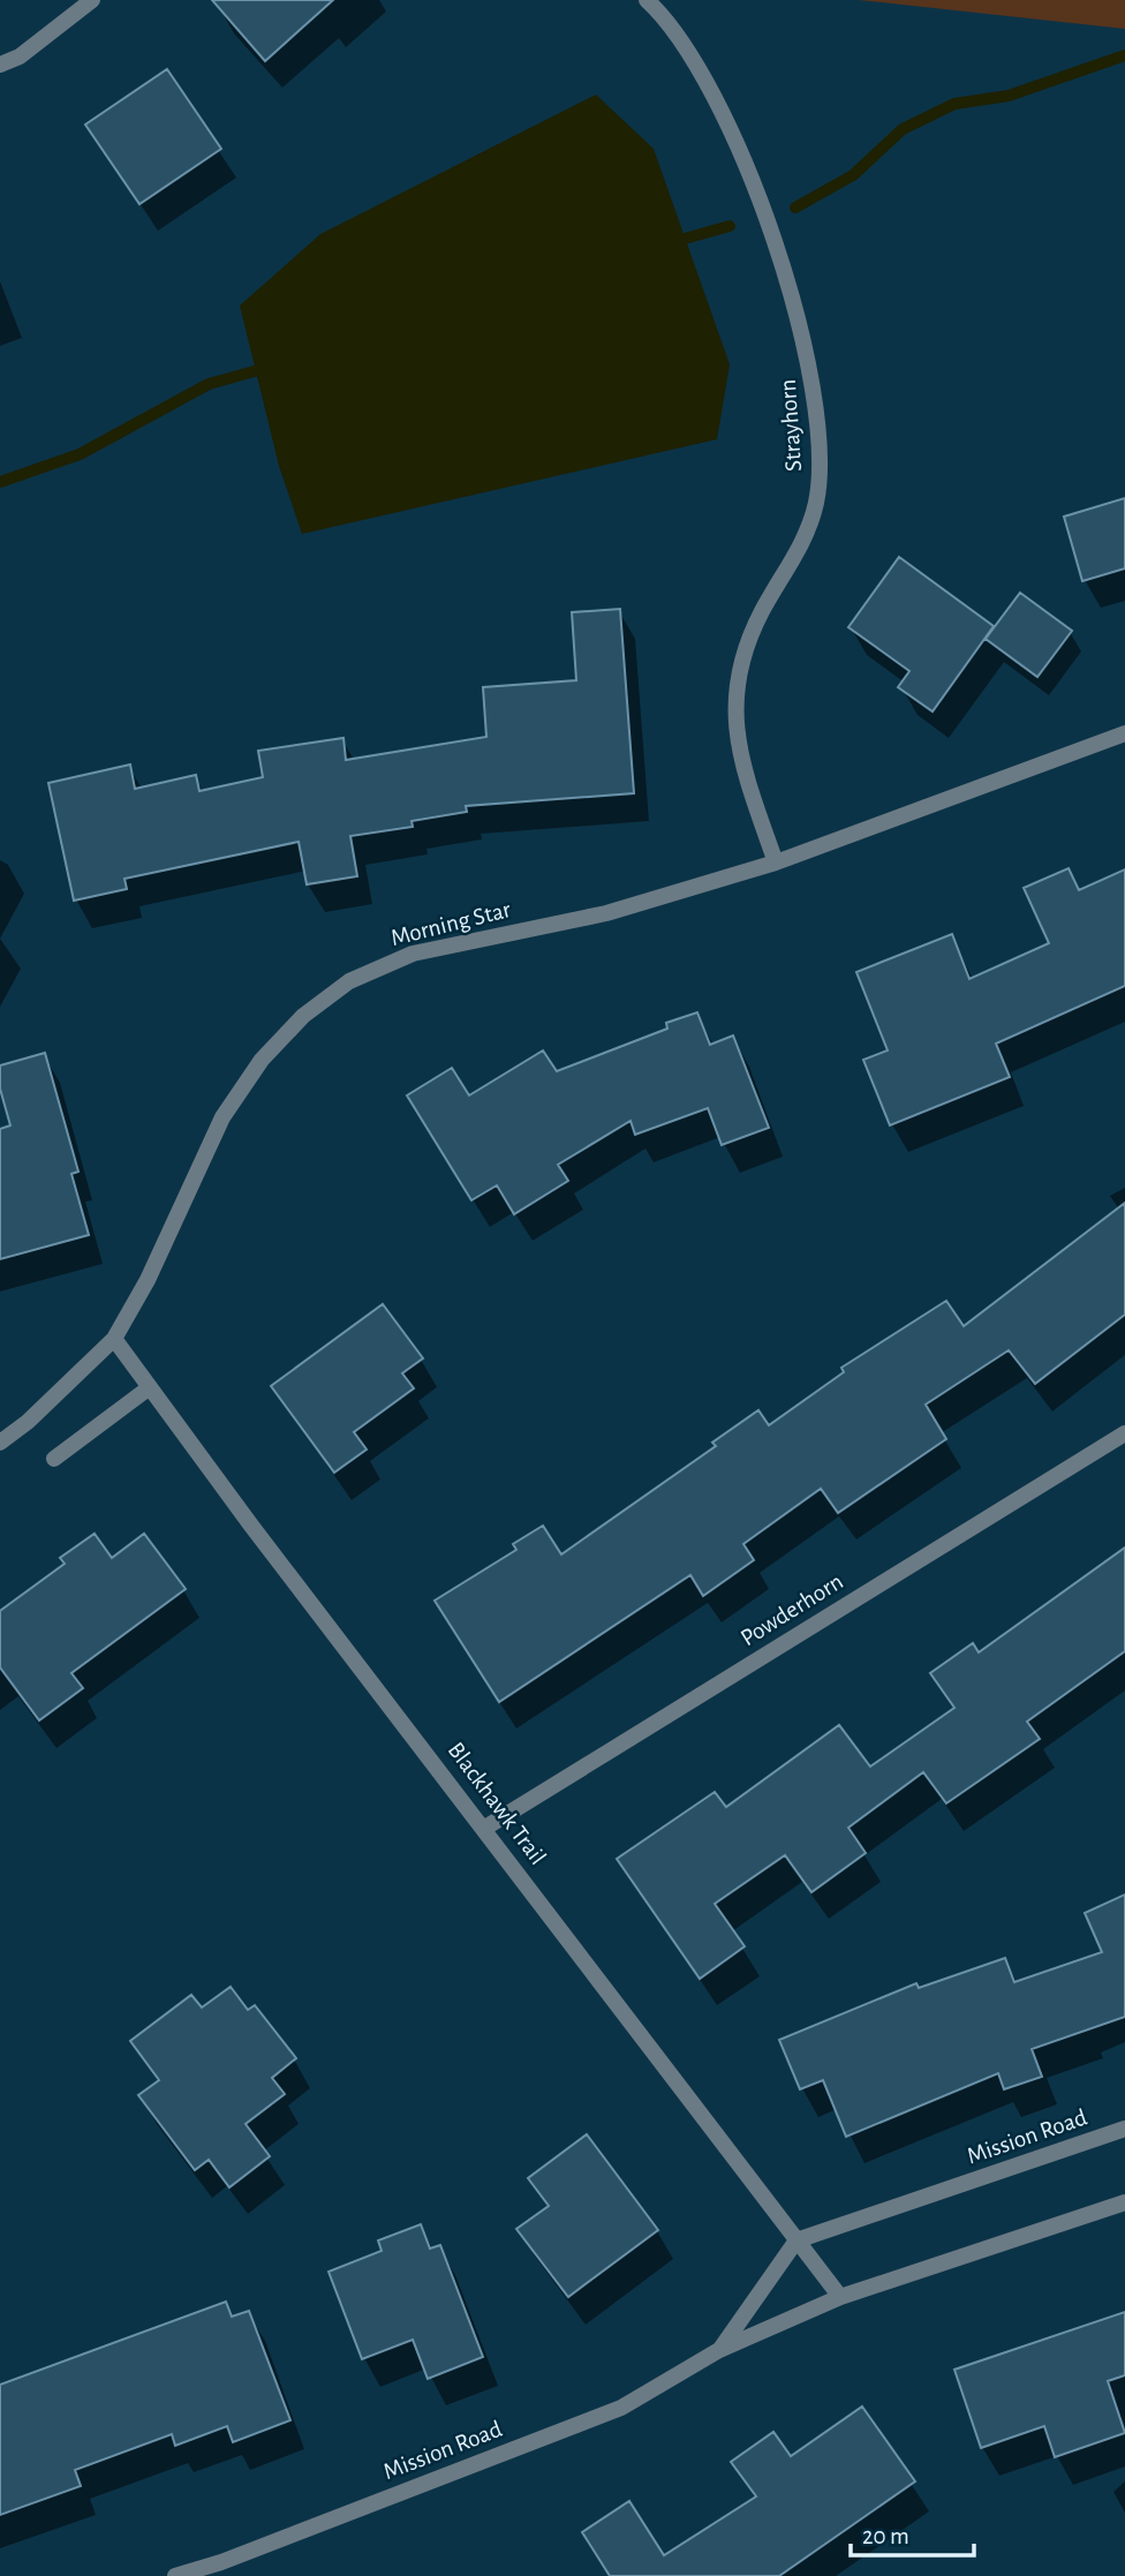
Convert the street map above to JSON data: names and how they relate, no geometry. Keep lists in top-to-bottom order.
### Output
{
  "streets": {
    "street": [
      "Strayhorn",
      "Morning Star",
      "Powderhorn",
      "Blackhawk Trail",
      "Mission Road"
    ]
  },
  "crossings": [
    ["Strayhorn", "Morning Star"],
    ["Morning Star", "Blackhawk Trail"],
    ["Powderhorn", "Blackhawk Trail"],
    ["Blackhawk Trail", "Mission Road"]
  ],
  "scale_bar": "20 m"
}
